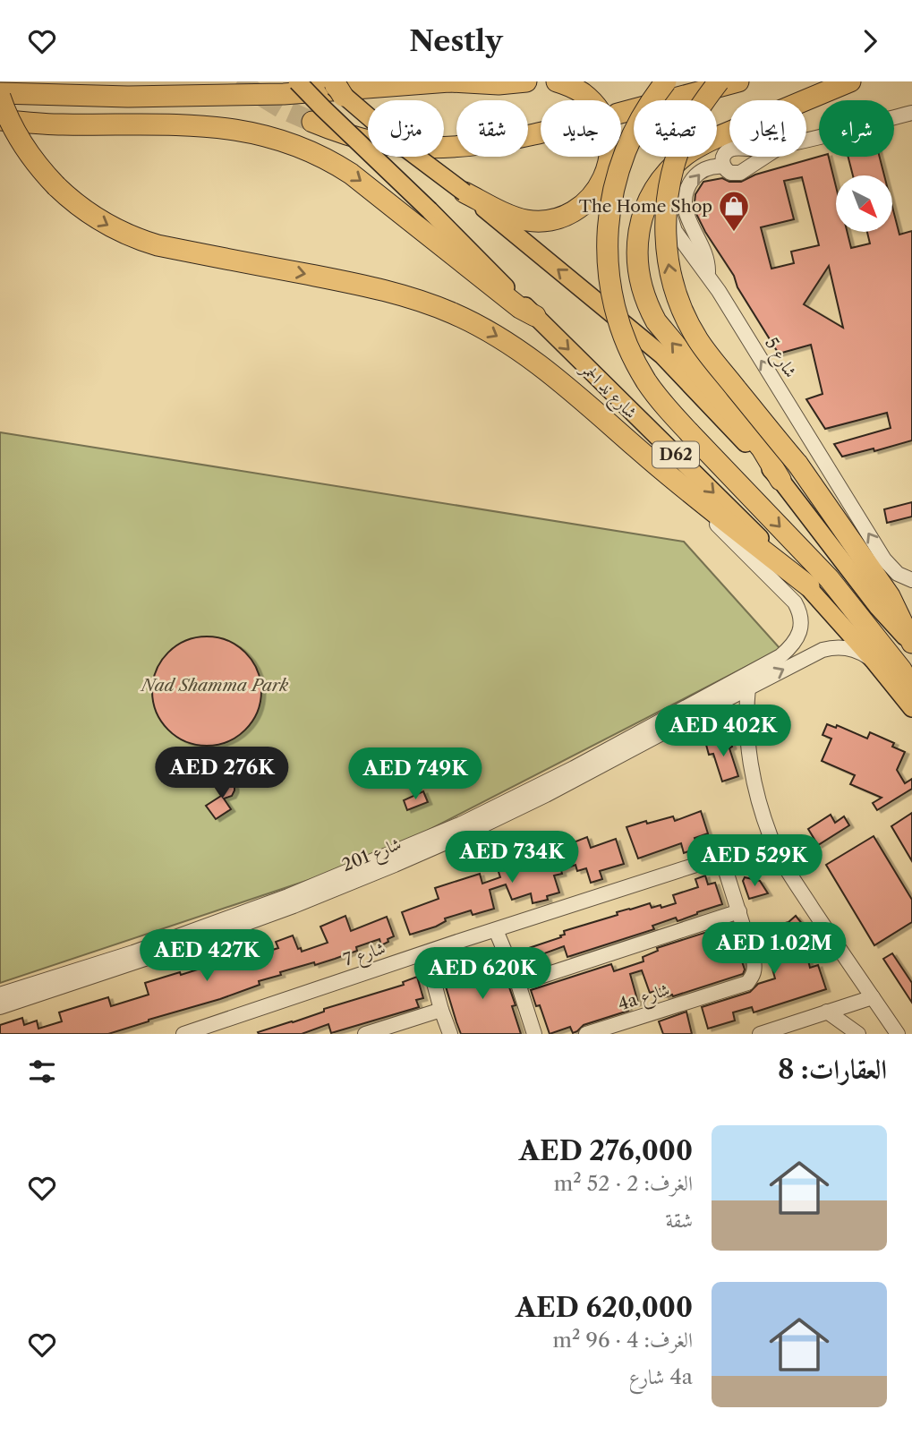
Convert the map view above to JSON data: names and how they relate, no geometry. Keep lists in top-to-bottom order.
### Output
{
  "streets": {
    "main road": ["شارع ند الحمر", "D62"],
    "street": [
      "شارع 5",
      "شارع 201",
      "شارع 7",
      "4a شارع"
    ]
  },
  "crossings": [
    ["شارع ند الحمر", "شارع 201"],
    ["شارع 7", "4a شارع"]
  ],
  "parks": ["Nad Shamma Park"],
  "places": {
    "shop": ["The Home Shop"]
  },
  "north": "bottom right",
  "page": {
    "header": "Nestly",
    "chip": [
      "شراء",
      "إيجار",
      "تصفية",
      "جديد",
      "شقة",
      "منزل"
    ],
    "price": [
      "AED 402K",
      "AED 276K",
      "AED 749K",
      "AED 734K",
      "AED 529K",
      "AED 1.02M",
      "AED 427K",
      "AED 620K"
    ],
    "heading": "العقارات: 8",
    "list": [
      {
        "name": "AED 276,000",
        "note": "الغرف: 2 · 52 m² · شقة"
      },
      {
        "name": "AED 620,000",
        "note": "الغرف: 4 · 96 m² · 4a شارع"
      }
    ]
  }
}
